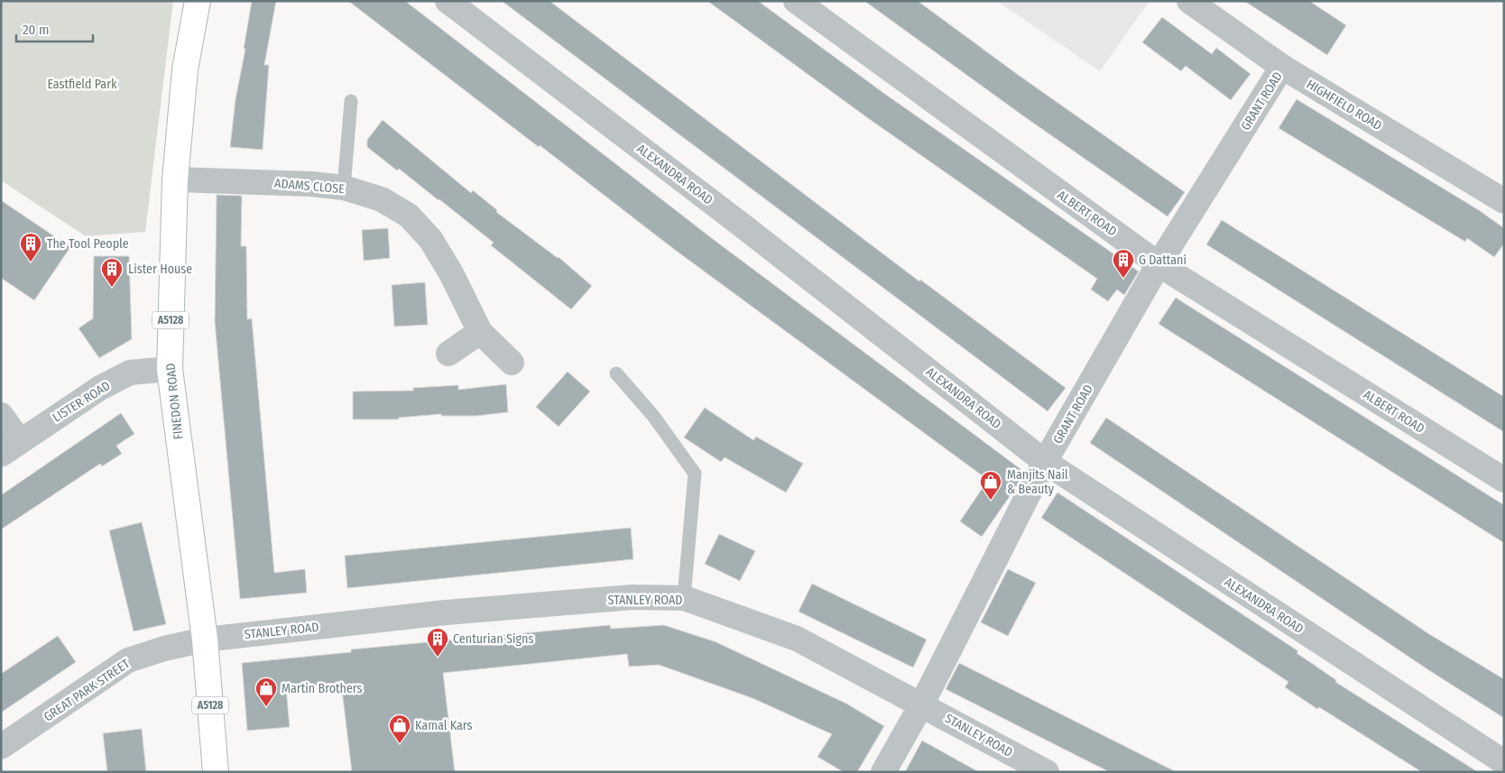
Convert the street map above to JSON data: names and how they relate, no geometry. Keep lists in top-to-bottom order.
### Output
{
  "streets": {
    "main road": ["A5128", "FINEDON ROAD"],
    "street": [
      "GRANT ROAD",
      "HIGHFIELD ROAD",
      "ALEXANDRA ROAD",
      "ADAMS CLOSE",
      "ALBERT ROAD",
      "LISTER ROAD",
      "STANLEY ROAD",
      "GREAT PARK STREET"
    ]
  },
  "crossings": [
    ["GRANT ROAD", "HIGHFIELD ROAD"],
    ["GRANT ROAD", "ALEXANDRA ROAD"],
    ["GRANT ROAD", "ALBERT ROAD"],
    ["GRANT ROAD", "STANLEY ROAD"],
    ["ADAMS CLOSE", "FINEDON ROAD"],
    ["A5128", "FINEDON ROAD"],
    ["A5128", "STANLEY ROAD"],
    ["A5128", "GREAT PARK STREET"],
    ["LISTER ROAD", "FINEDON ROAD"],
    ["FINEDON ROAD", "STANLEY ROAD"],
    ["FINEDON ROAD", "GREAT PARK STREET"],
    ["STANLEY ROAD", "GREAT PARK STREET"]
  ],
  "parks": ["Eastfield Park"],
  "places": {
    "building": [
      "The Tool People",
      "G Dattani",
      "Lister House",
      "Centurian Signs"
    ],
    "shop": ["Manjits Nail & Beauty", "Martin Brothers", "Kamal Kars"]
  },
  "scale_bar": "20 m"
}
